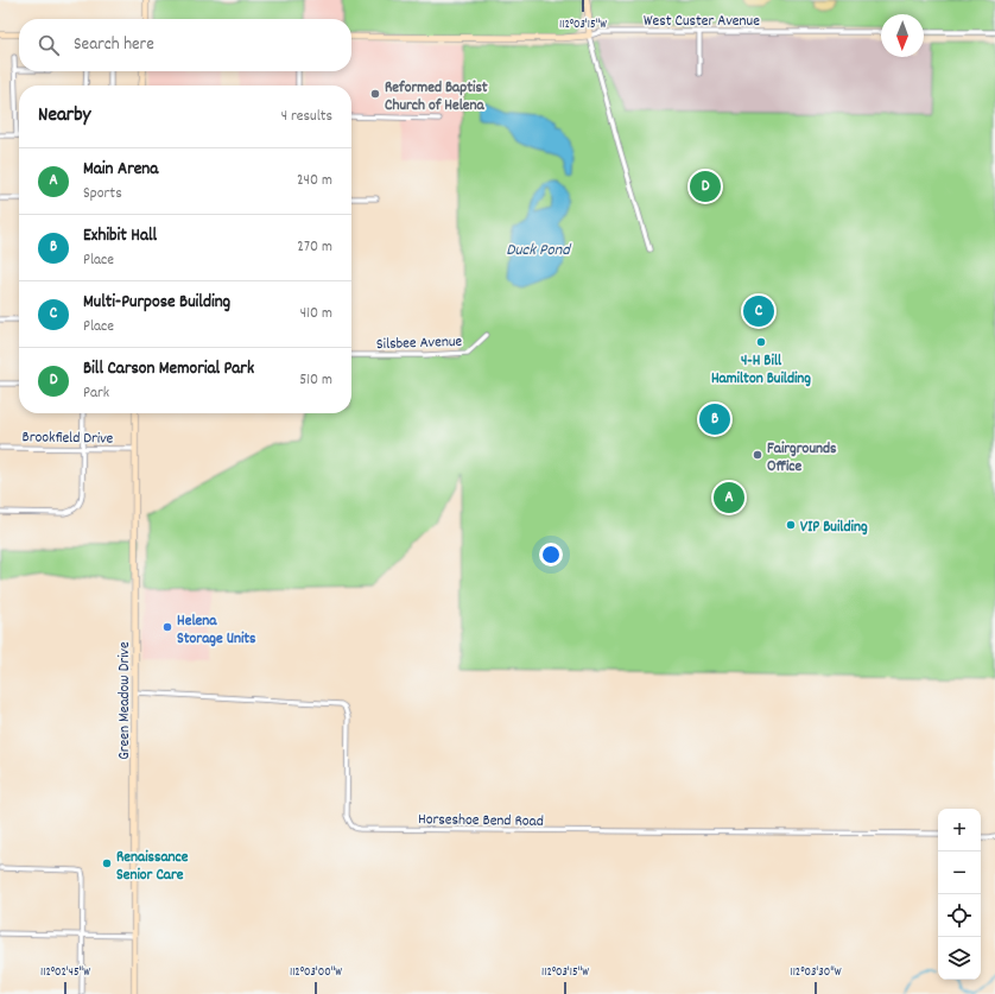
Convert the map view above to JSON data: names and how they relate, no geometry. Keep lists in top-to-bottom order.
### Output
{
  "streets": {
    "main road": ["West Custer Avenue", "Green Meadow Drive"],
    "street": ["Silsbee Avenue", "Brookfield Drive", "Horseshoe Bend Road"]
  },
  "crossings": [
    ["Brookfield Drive", "Green Meadow Drive"],
    ["Green Meadow Drive", "Horseshoe Bend Road"]
  ],
  "water": ["Duck Pond"],
  "places": [
    "Reformed Baptist Church of Helena",
    "4-H Bill Hamilton Building",
    "Fairgrounds Office",
    "VIP Building",
    "Helena Storage Units",
    "Renaissance Senior Care"
  ],
  "north": "bottom",
  "page": {
    "search": "Search here",
    "heading": ["Nearby", "4 results"],
    "list": [
      {
        "mark": "A",
        "name": "Main Arena",
        "note": "Sports",
        "value": "240 m"
      },
      {
        "mark": "B",
        "name": "Exhibit Hall",
        "note": "Place",
        "value": "270 m"
      },
      {
        "mark": "C",
        "name": "Multi-Purpose Building",
        "note": "Place",
        "value": "410 m"
      },
      {
        "mark": "D",
        "name": "Bill Carson Memorial Park",
        "note": "Park",
        "value": "510 m"
      }
    ],
    "pins": [
      "D",
      "C",
      "B",
      "A"
    ],
    "map_buttons": ["+", "−"]
  },
  "coordinates": [
    "112°03'15\"W",
    "112°02'45\"W",
    "112°03'00\"W",
    "112°03'30\"W"
  ]
}
